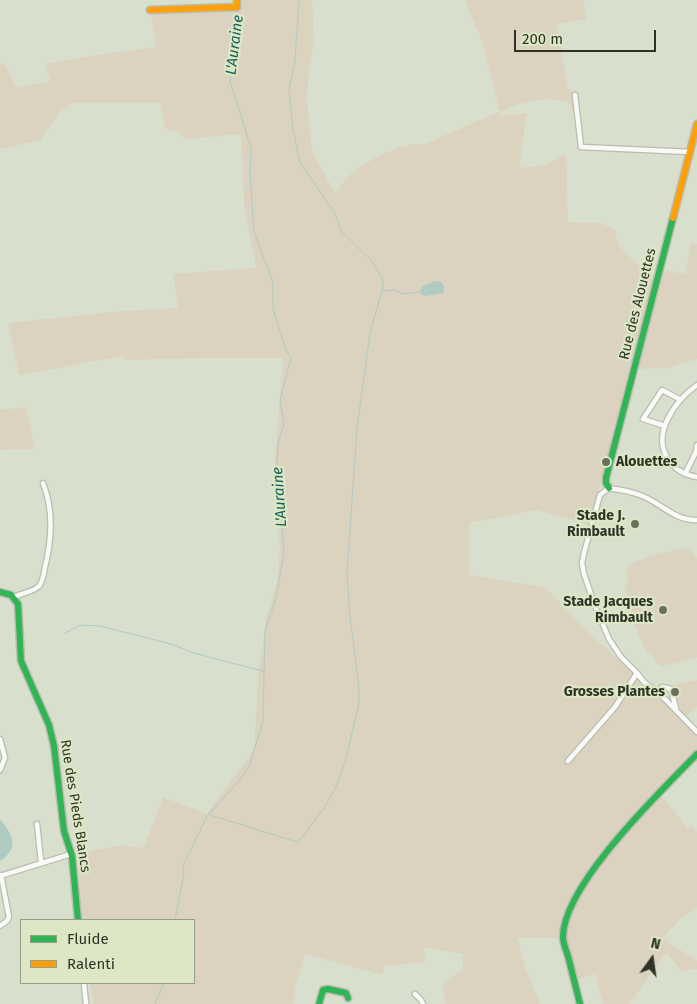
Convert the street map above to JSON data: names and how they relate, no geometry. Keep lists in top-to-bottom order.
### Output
{
  "streets": {
    "street": ["Rue des Alouettes", "Rue des Pieds Blancs"]
  },
  "water": ["L'Auraine"],
  "places": [
    "Alouettes",
    "Stade J. Rimbault",
    "Stade Jacques Rimbault",
    "Grosses Plantes"
  ],
  "legend": ["Fluide", "Ralenti"],
  "scale_bar": "200 m",
  "north": "top"
}
